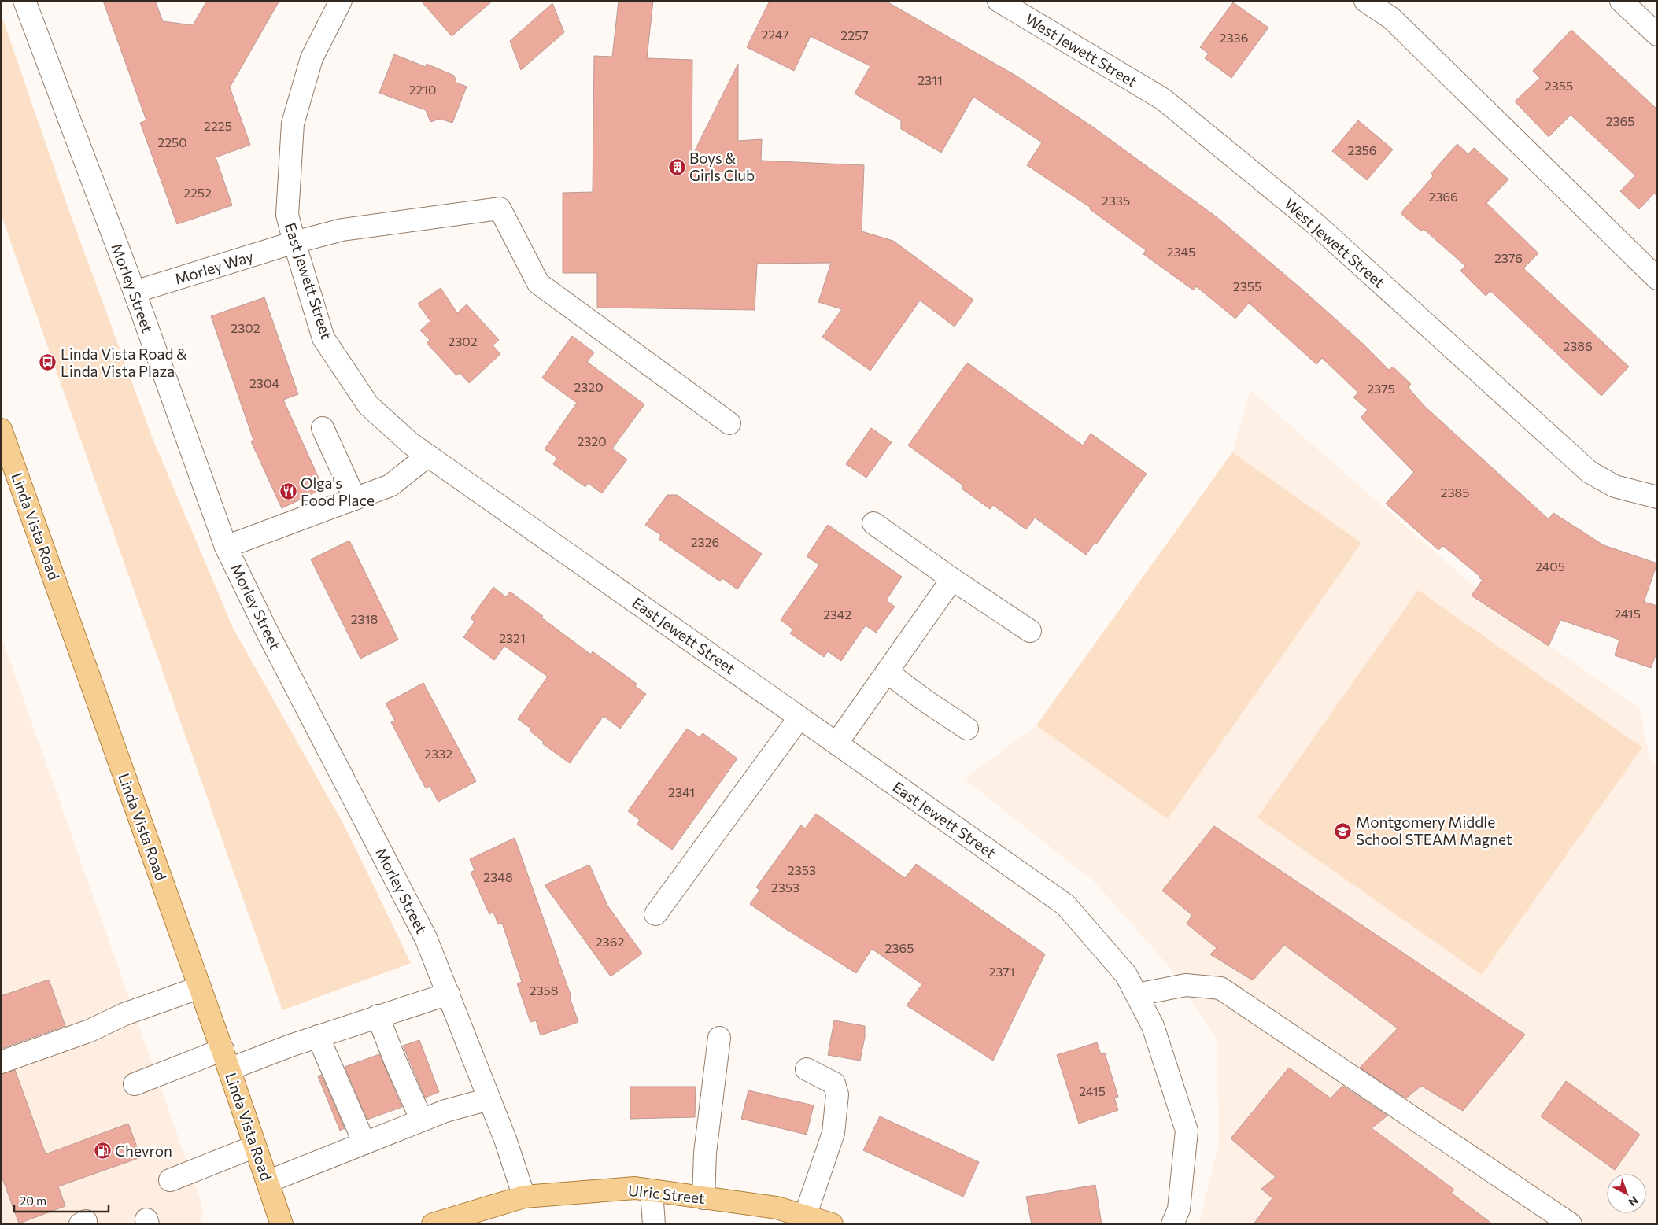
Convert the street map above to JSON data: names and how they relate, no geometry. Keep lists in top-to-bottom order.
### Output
{
  "streets": {
    "main road": ["Linda Vista Road", "Ulric Street"],
    "street": [
      "West Jewett Street",
      "Morley Way",
      "East Jewett Street",
      "Morley Street"
    ]
  },
  "crossings": [
    ["Morley Way", "East Jewett Street"],
    ["Morley Way", "Morley Street"],
    ["Morley Street", "Ulric Street"]
  ],
  "places": {
    "building": ["Boys & Girls Club"],
    "bus stop": ["Linda Vista Road & Linda Vista Plaza"],
    "restaurant": ["Olga's Food Place"],
    "school or university": ["Montgomery Middle School STEAM Magnet"],
    "fuel station": ["Chevron"]
  },
  "house_numbers": [
    "2247",
    "2257",
    "2336",
    "2311",
    "2355",
    "2210",
    "2365",
    "2225",
    "2250",
    "2356",
    "2252",
    "2366",
    "2335",
    "2345",
    "2376",
    "2355",
    "2302",
    "2302",
    "2386",
    "2304",
    "2320",
    "2375",
    "2320",
    "2385",
    "2326",
    "2405",
    "2415",
    "2342",
    "2318",
    "2321",
    "2332",
    "2341",
    "2353",
    "2348",
    "2353",
    "2362",
    "2365",
    "2371",
    "2358",
    "2415"
  ],
  "scale_bar": "20 m",
  "north": "bottom right"
}
